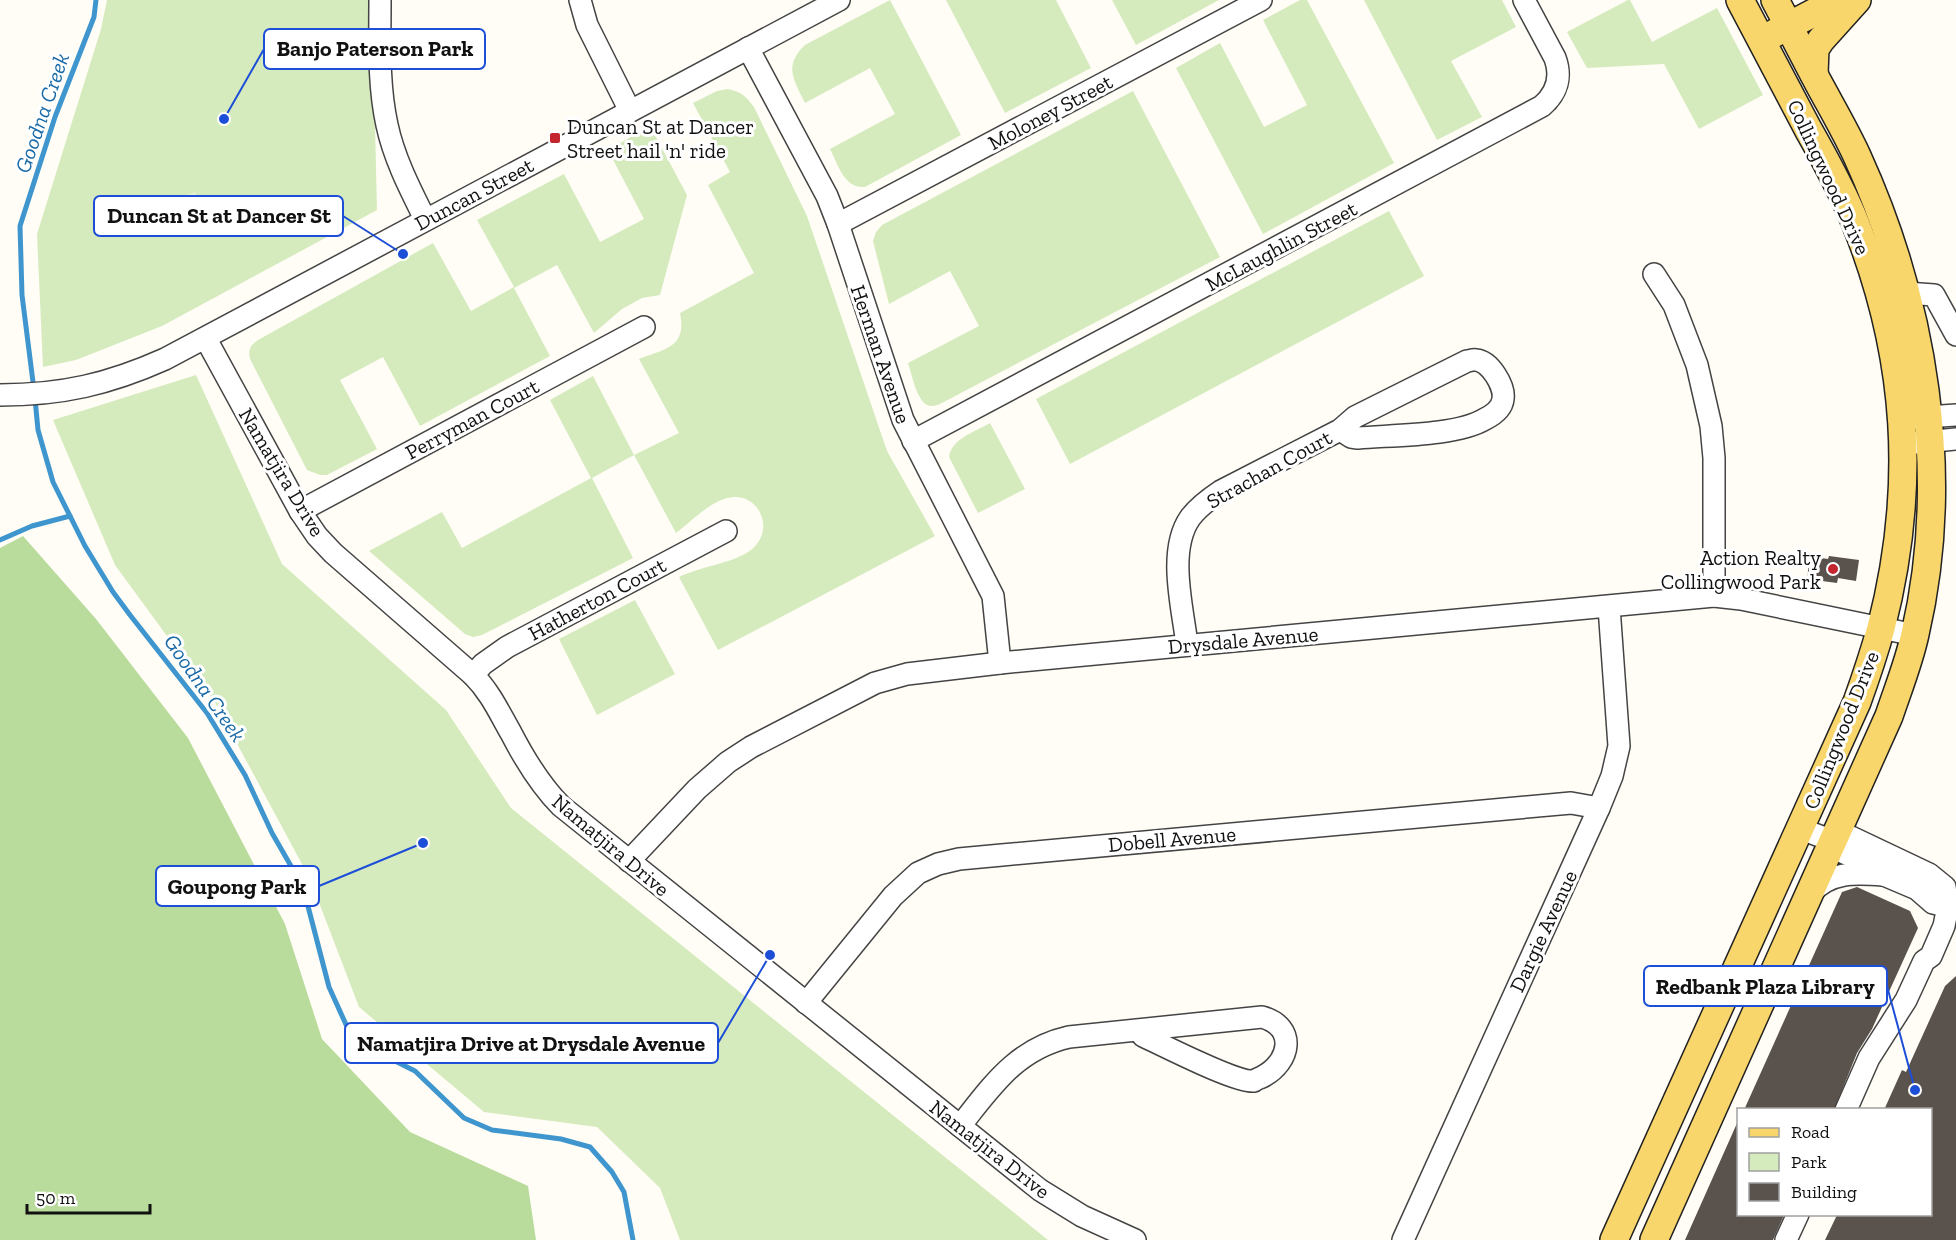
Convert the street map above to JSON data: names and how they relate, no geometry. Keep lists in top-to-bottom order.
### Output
{
  "streets": {
    "main road": ["Collingwood Drive"],
    "street": [
      "Moloney Street",
      "Duncan Street",
      "McLaughlin Street",
      "Herman Avenue",
      "Perryman Court",
      "Strachan Court",
      "Namatjira Drive",
      "Hatherton Court",
      "Drysdale Avenue",
      "Dobell Avenue",
      "Dargie Avenue"
    ]
  },
  "crossings": [
    ["Moloney Street", "Herman Avenue"],
    ["Collingwood Drive", "Drysdale Avenue"],
    ["Duncan Street", "Herman Avenue"],
    ["Duncan Street", "Namatjira Drive"],
    ["McLaughlin Street", "Herman Avenue"],
    ["Herman Avenue", "Drysdale Avenue"],
    ["Perryman Court", "Namatjira Drive"],
    ["Strachan Court", "Drysdale Avenue"],
    ["Namatjira Drive", "Hatherton Court"],
    ["Namatjira Drive", "Drysdale Avenue"],
    ["Namatjira Drive", "Dobell Avenue"],
    ["Drysdale Avenue", "Dargie Avenue"],
    ["Dobell Avenue", "Dargie Avenue"]
  ],
  "water": ["Goodna Creek"],
  "places": {
    "other": [
      "Banjo Paterson Park",
      "Duncan St at Dancer St",
      "Action Realty Collingwood Park",
      "Goupong Park",
      "Namatjira Drive at Drysdale Avenue",
      "Redbank Plaza Library"
    ],
    "transit": ["Duncan St at Dancer Street hail 'n' ride"]
  },
  "legend": ["Road", "Park", "Building"],
  "scale_bar": "50 m"
}
